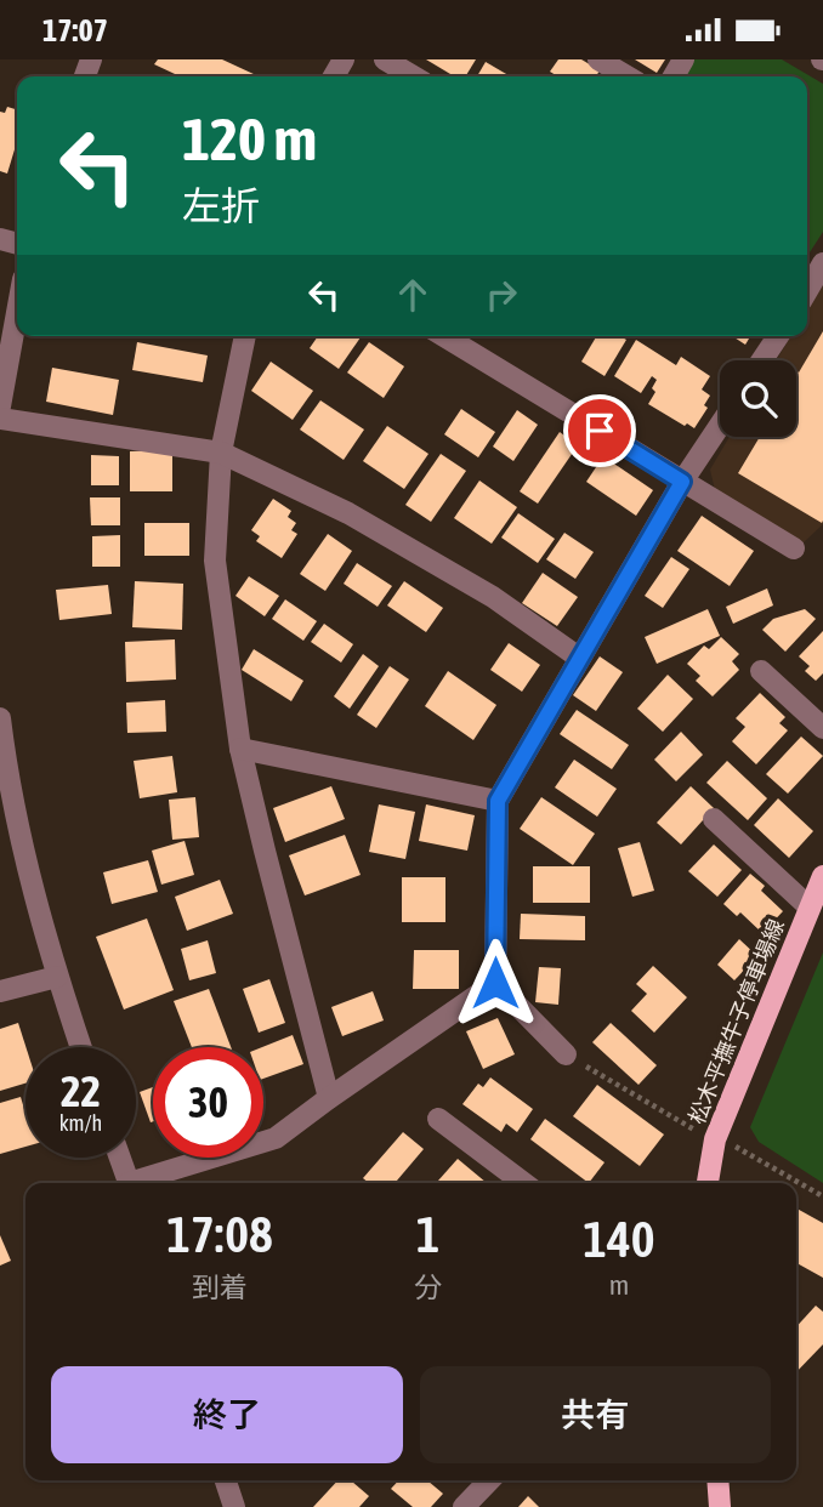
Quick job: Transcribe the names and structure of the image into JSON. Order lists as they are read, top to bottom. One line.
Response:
{"streets":{"main road":["松木平撫牛子停車場線"]},"page":{"status":"17:07","turn":["120 m","左折"],"speed":"22 km/h","limit":"30","eta":["17:08","到着","1","分","140","m"],"buttons":["終了","共有"]}}
